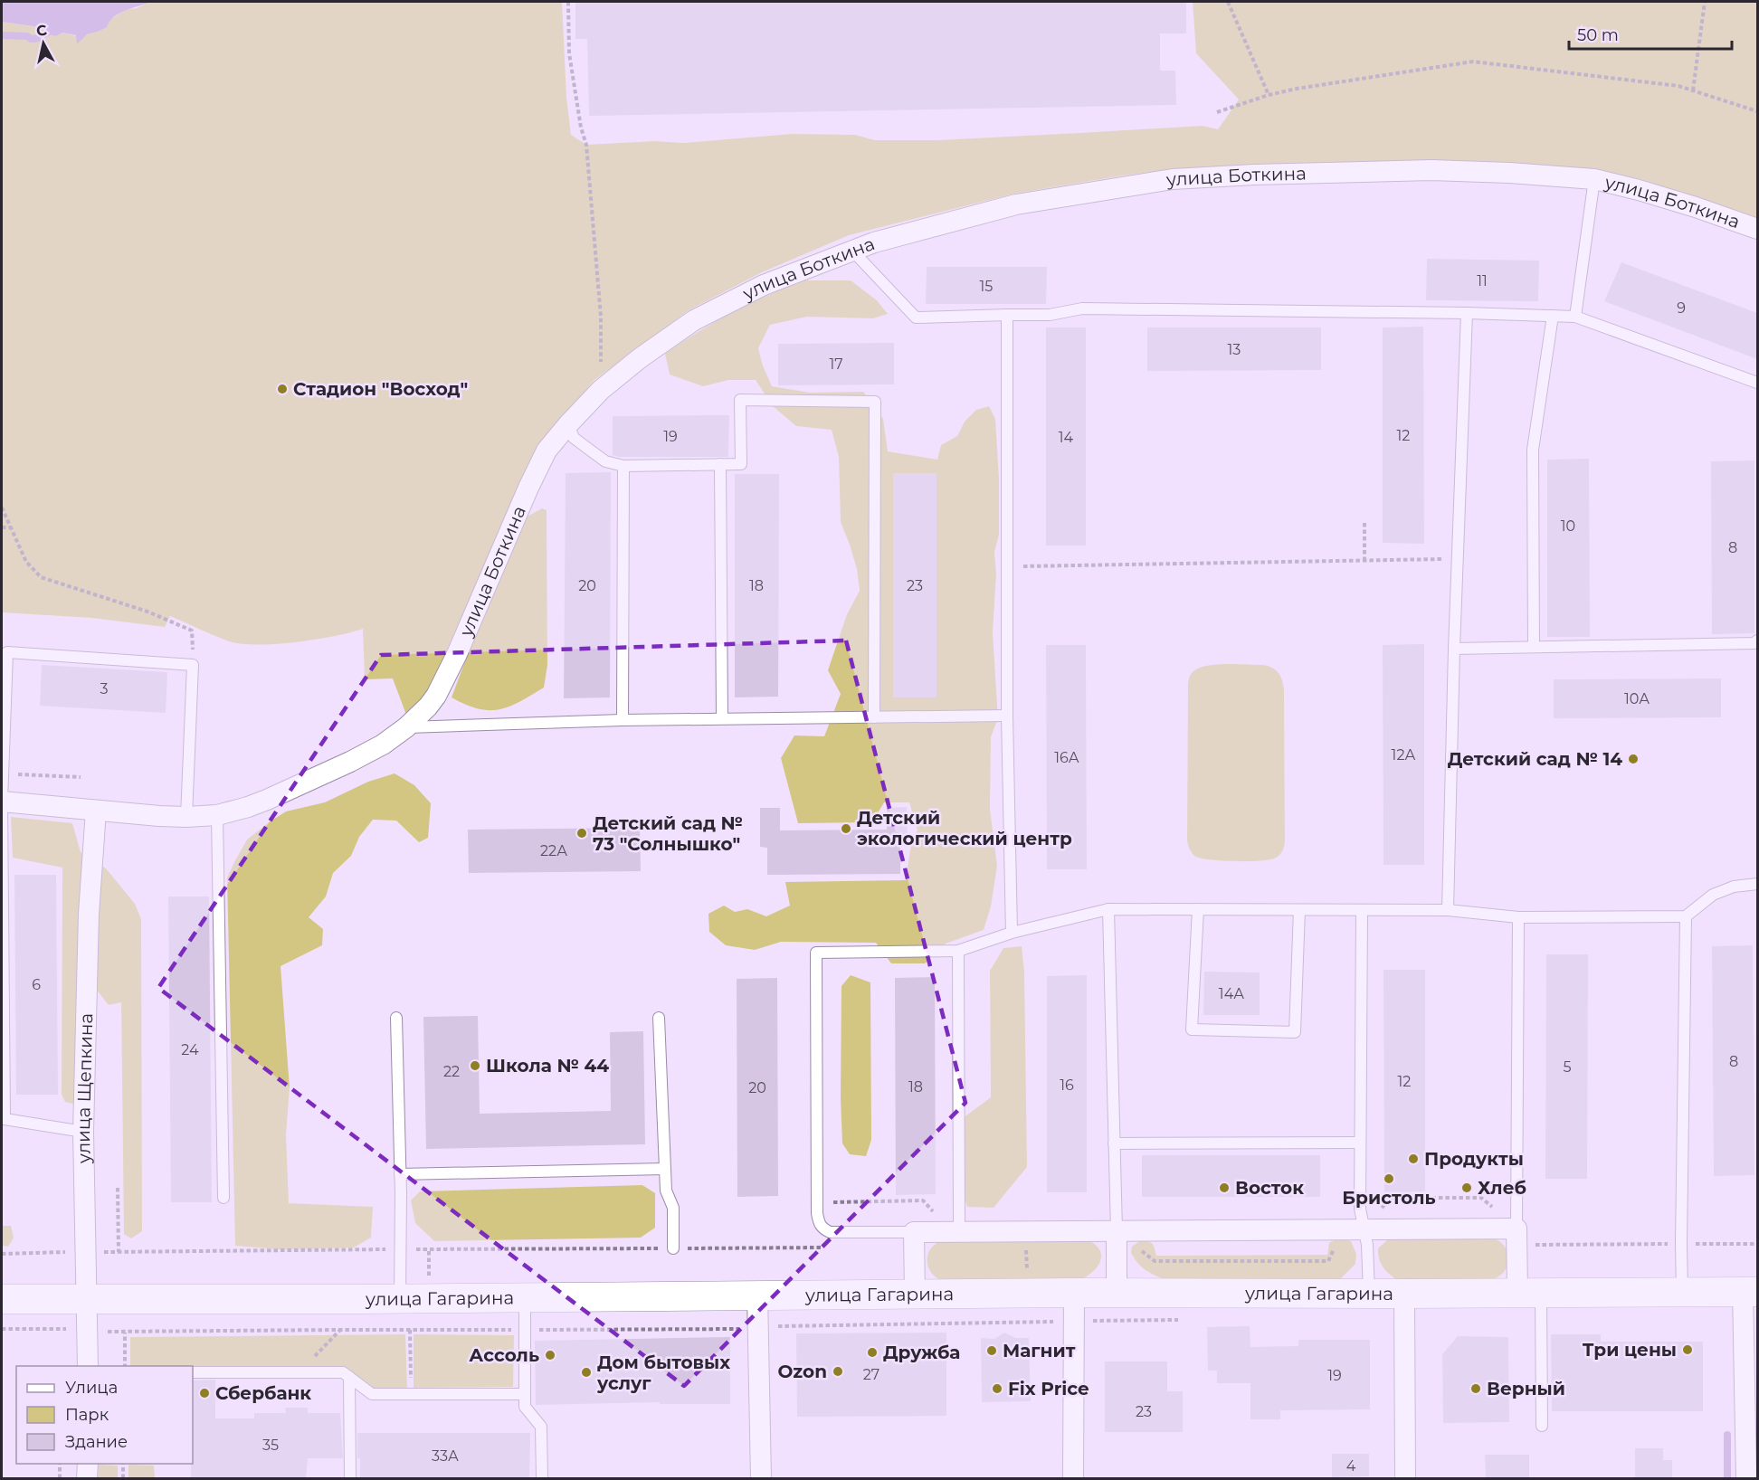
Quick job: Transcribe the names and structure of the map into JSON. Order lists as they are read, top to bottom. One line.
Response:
{"streets":{"main road":["улица Гагарина"],"street":["улица Боткина","улица Щепкина"]},"crossings":[["улица Боткина","улица Щепкина"],["улица Щепкина","улица Гагарина"]],"places":["Стадион \"Восход\"","Детский сад № 14","Детский экологический центр","Детский сад № 73 \"Солнышко\"","Школа № 44","Продукты","Бристоль","Восток","Хлеб","Три цены","Магнит","Дружба","Ассоль","Ozon","Дом бытовых услуг","Fix Price","Верный","Сбербанк"],"house_numbers":["11","15","9","13","17","12","19","14","10","8","20","18","23","3","10А","12А","16А","22А","6","14А","24","8","5","22","12","16","18","20","27","19","23","35","33А","4"],"legend":["Улица","Парк","Здание"],"scale_bar":"50 m","north":"top"}
